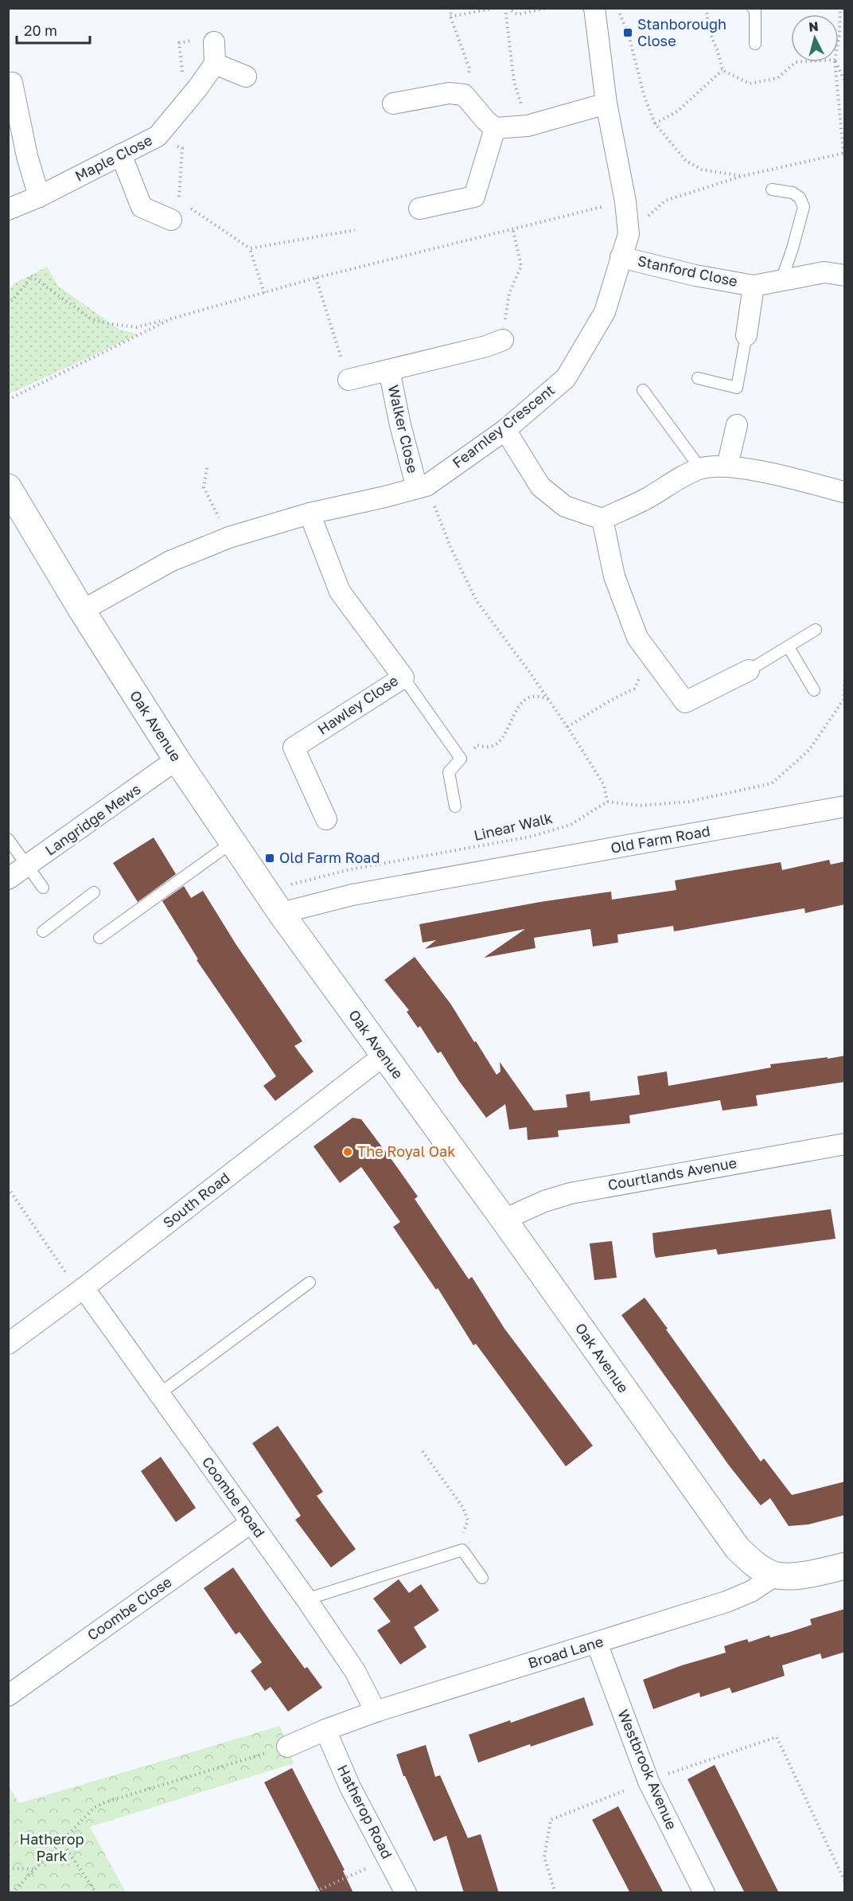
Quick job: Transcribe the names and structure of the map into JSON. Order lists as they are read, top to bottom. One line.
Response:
{"streets":{"street":["Maple Close","Stanford Close","Fearnley Crescent","Walker Close","Hawley Close","Oak Avenue","Langridge Mews","Old Farm Road","Courtlands Avenue","South Road","Coombe Road","Coombe Close","Broad Lane","Westbrook Avenue","Hatherop Road"],"path":["Linear Walk"]},"crossings":[["Stanford Close","Fearnley Crescent"],["Fearnley Crescent","Walker Close"],["Fearnley Crescent","Hawley Close"],["Fearnley Crescent","Oak Avenue"],["Oak Avenue","Langridge Mews"],["Oak Avenue","Linear Walk"],["Oak Avenue","Old Farm Road"],["Oak Avenue","Courtlands Avenue"],["Oak Avenue","South Road"],["Oak Avenue","Broad Lane"],["South Road","Coombe Road"],["Coombe Road","Coombe Close"],["Coombe Road","Broad Lane"],["Broad Lane","Westbrook Avenue"],["Broad Lane","Hatherop Road"]],"parks":["Hatherop Park"],"places":{"transit":["Stanborough Close","Old Farm Road"],"other":["The Royal Oak"]},"scale_bar":"20 m","north":"top"}
